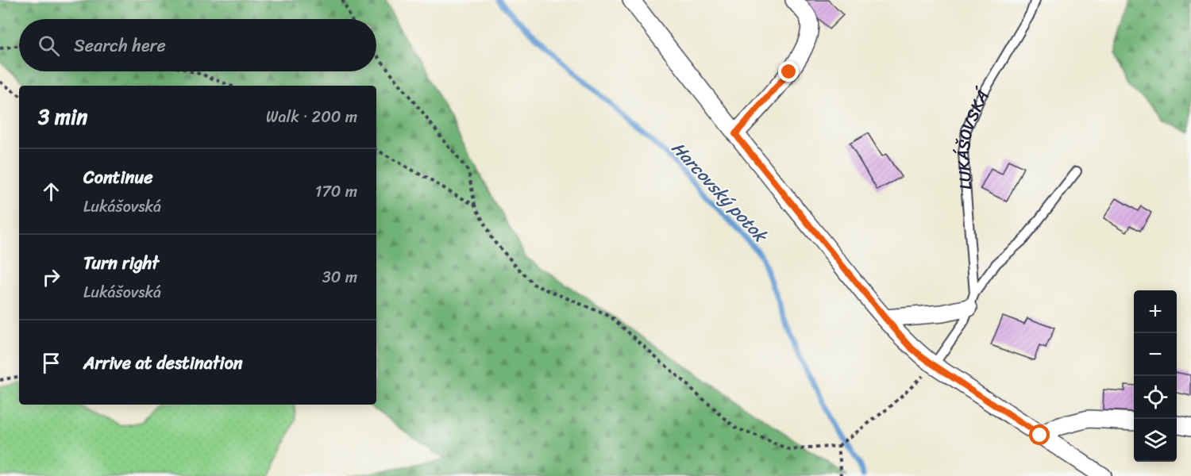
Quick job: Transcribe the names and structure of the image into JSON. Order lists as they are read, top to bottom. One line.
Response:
{"streets":{"lane":["LUKÁŠOVSKÁ"]},"water":["Harcovský potok"],"page":{"search":"Search here","heading":["3 min","Walk · 200 m"],"list":[["Continue","Lukášovská","170 m"],["Turn right","Lukášovská","30 m"],"Arrive at destination"],"map_buttons":["+","−"]}}
